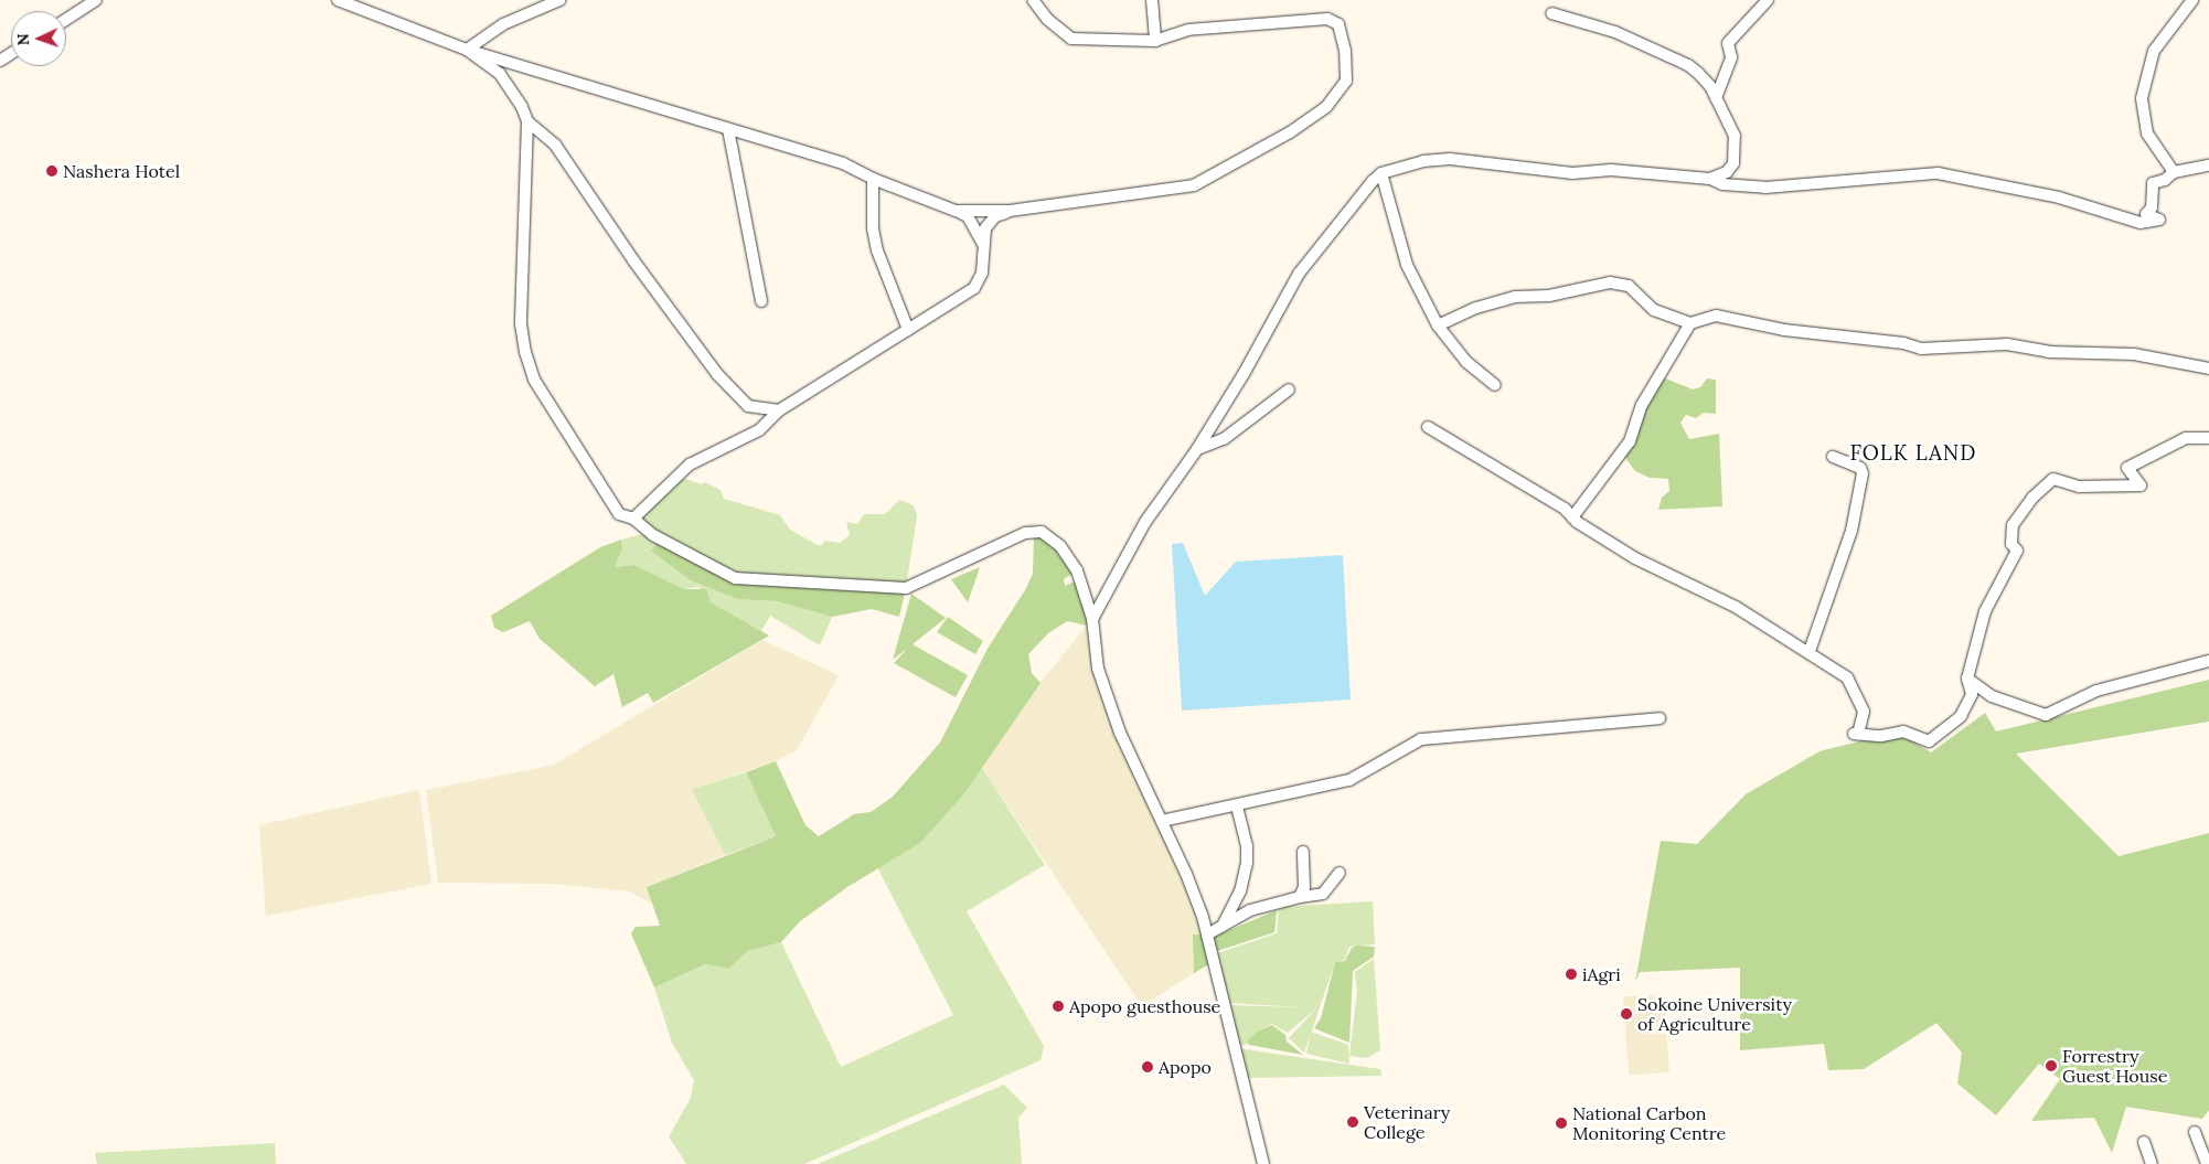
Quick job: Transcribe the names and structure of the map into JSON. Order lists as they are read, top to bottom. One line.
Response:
{"districts":["FOLK LAND"],"places":["Nashera Hotel","iAgri","Apopo guesthouse","Sokoine University of Agriculture","Forrestry Guest House","Apopo","Veterinary College","National Carbon Monitoring Centre"],"north":"left"}
